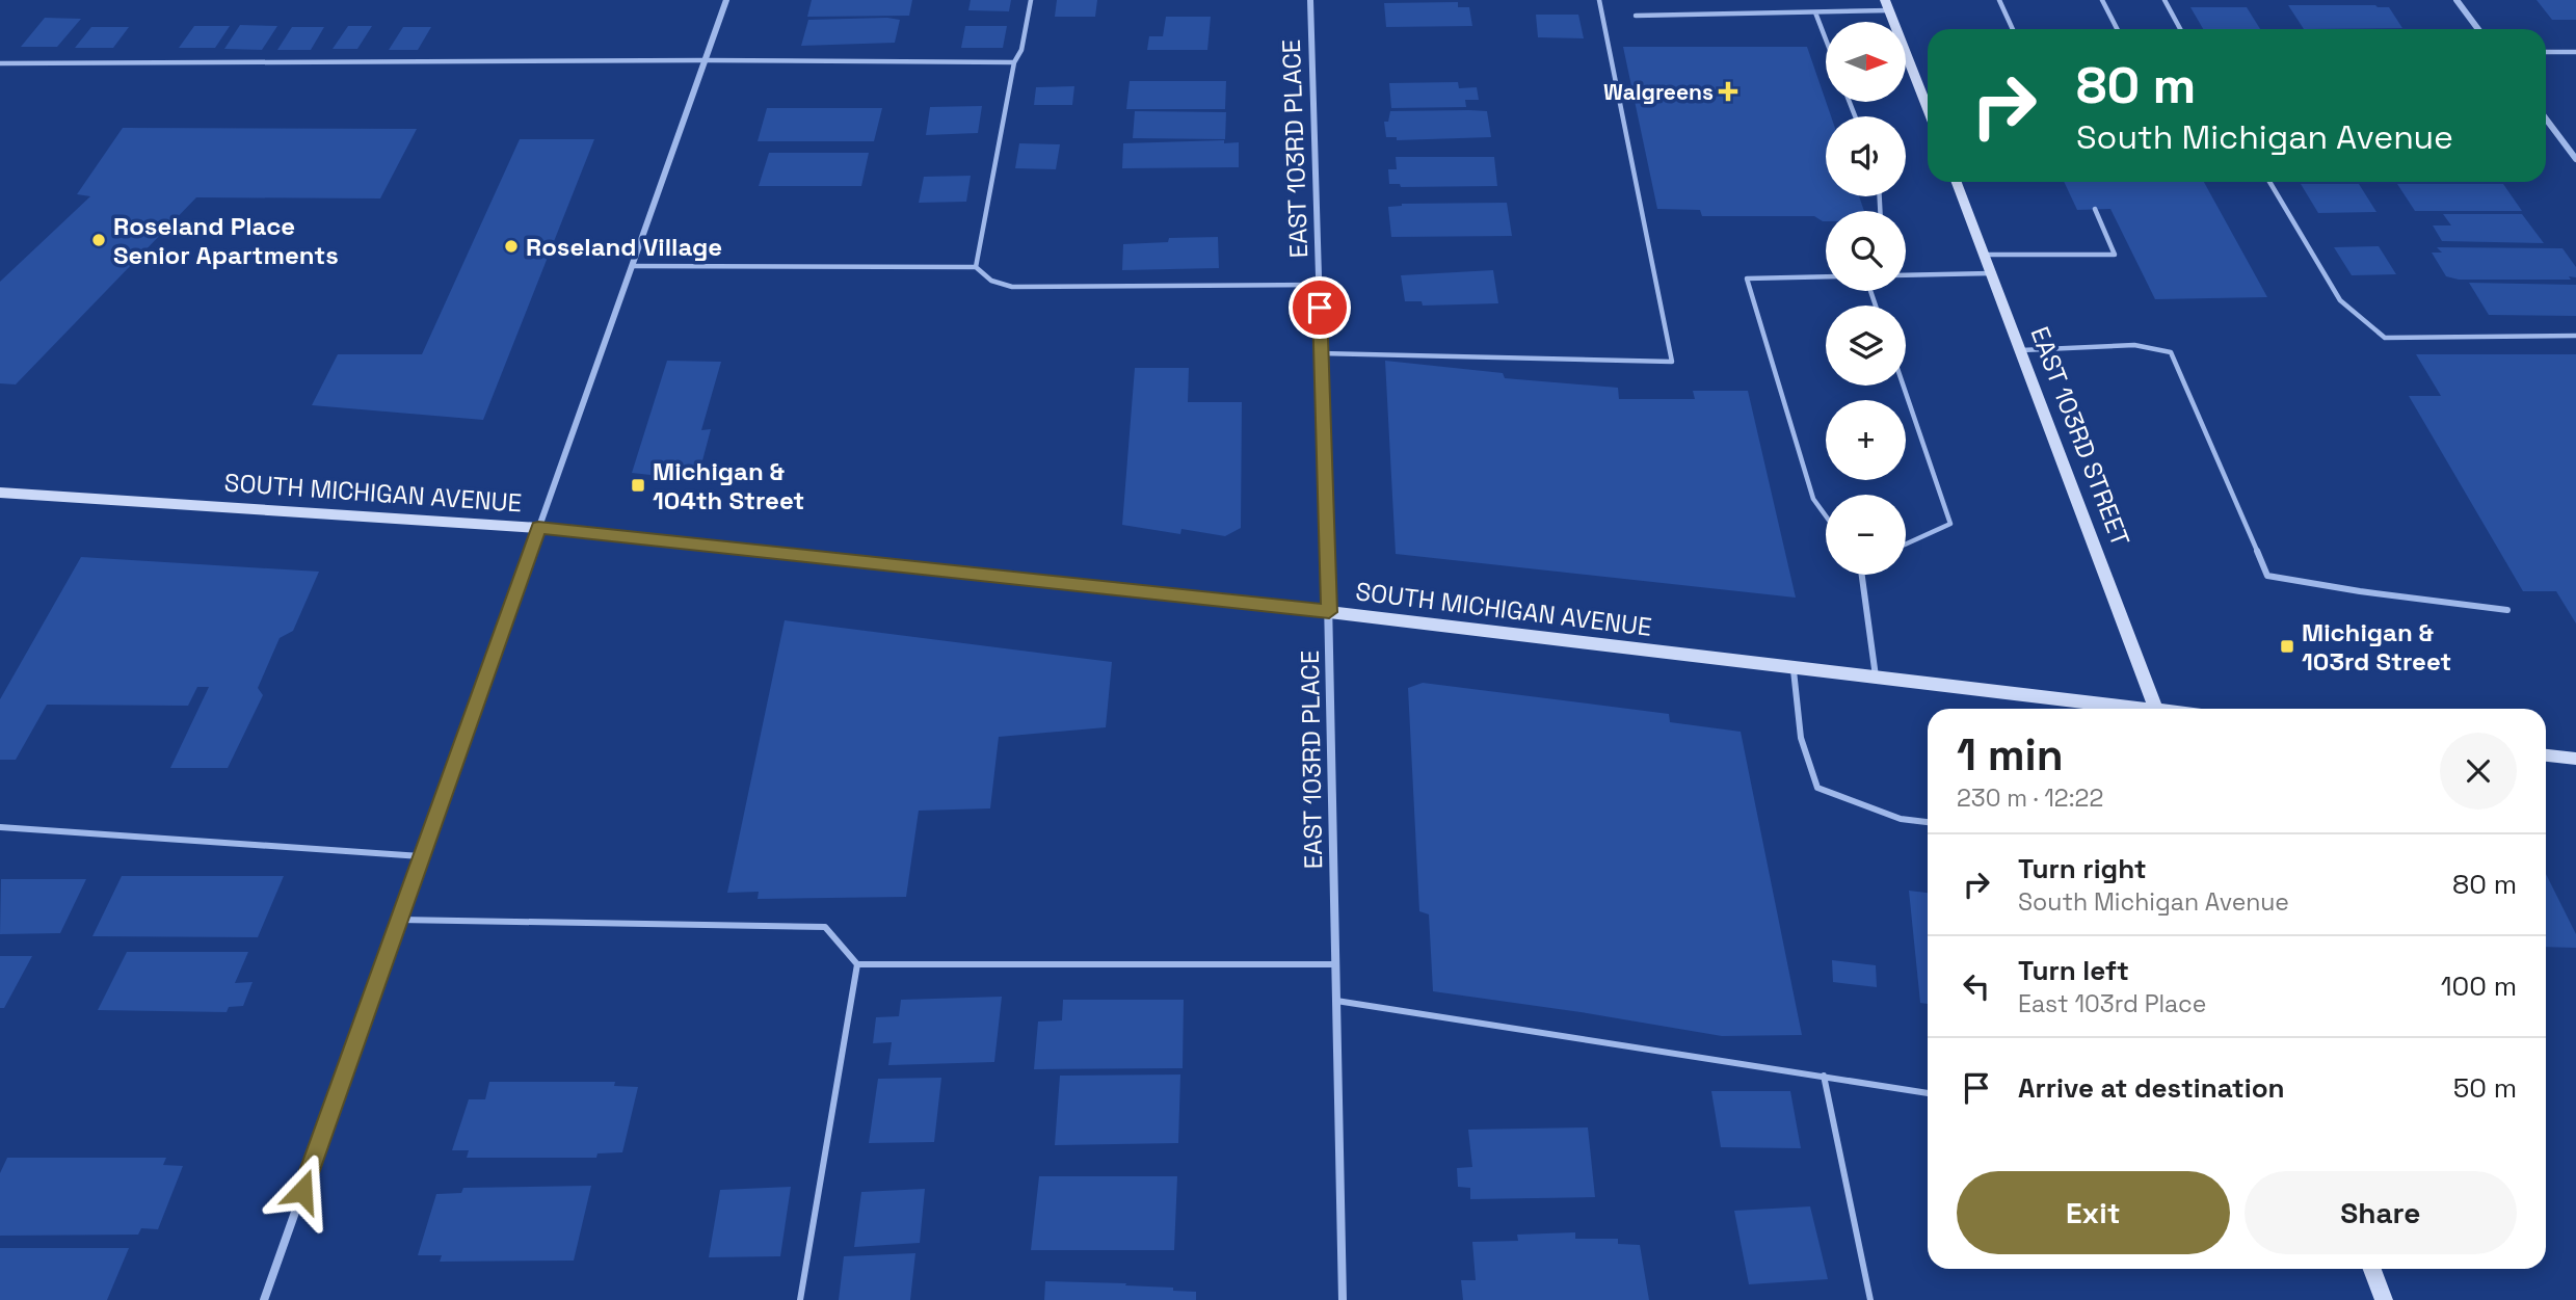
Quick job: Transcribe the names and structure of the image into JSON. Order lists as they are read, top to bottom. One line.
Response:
{"streets":{"main road":["EAST 103RD STREET","SOUTH MICHIGAN AVENUE"],"street":["EAST 103RD PLACE"]},"crossings":[["EAST 103RD PLACE","SOUTH MICHIGAN AVENUE"]],"places":{"health":["Walgreens"],"other":["Roseland Place Senior Apartments","Roseland Village"],"transit":["Michigan & 104th Street","Michigan & 103rd Street"]},"north":"right","page":{"map_buttons":["+","−"],"turn":["80 m","South Michigan Avenue"],"heading":["1 min","230 m · 12:22"],"list":[{"name":"Turn right","note":"South Michigan Avenue","value":"80 m"},{"name":"Turn left","note":"East 103rd Place","value":"100 m"},{"name":"Arrive at destination","value":"50 m"}],"buttons":["Exit","Share"]}}
